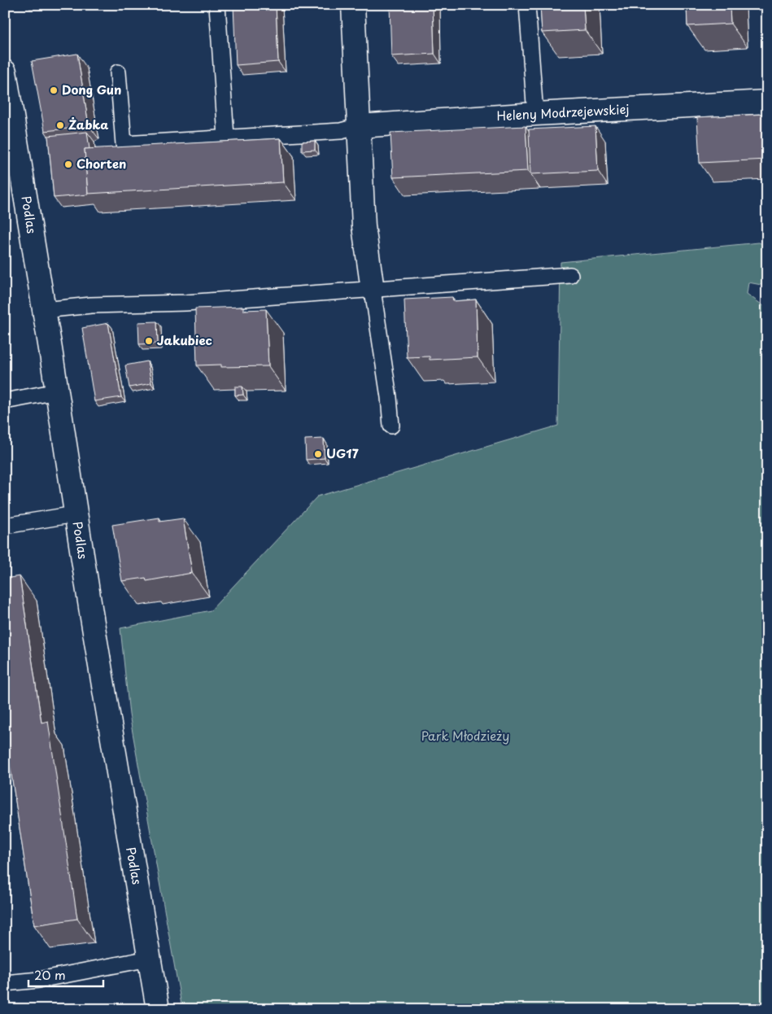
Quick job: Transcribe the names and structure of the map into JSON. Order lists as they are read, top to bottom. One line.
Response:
{"streets":{"street":["Heleny Modrzejewskiej","Podlas"]},"parks":["Park Młodzieży"],"places":["Dong Gun","Żabka","Chorten","Jakubiec","UG17"],"scale_bar":"20 m"}
